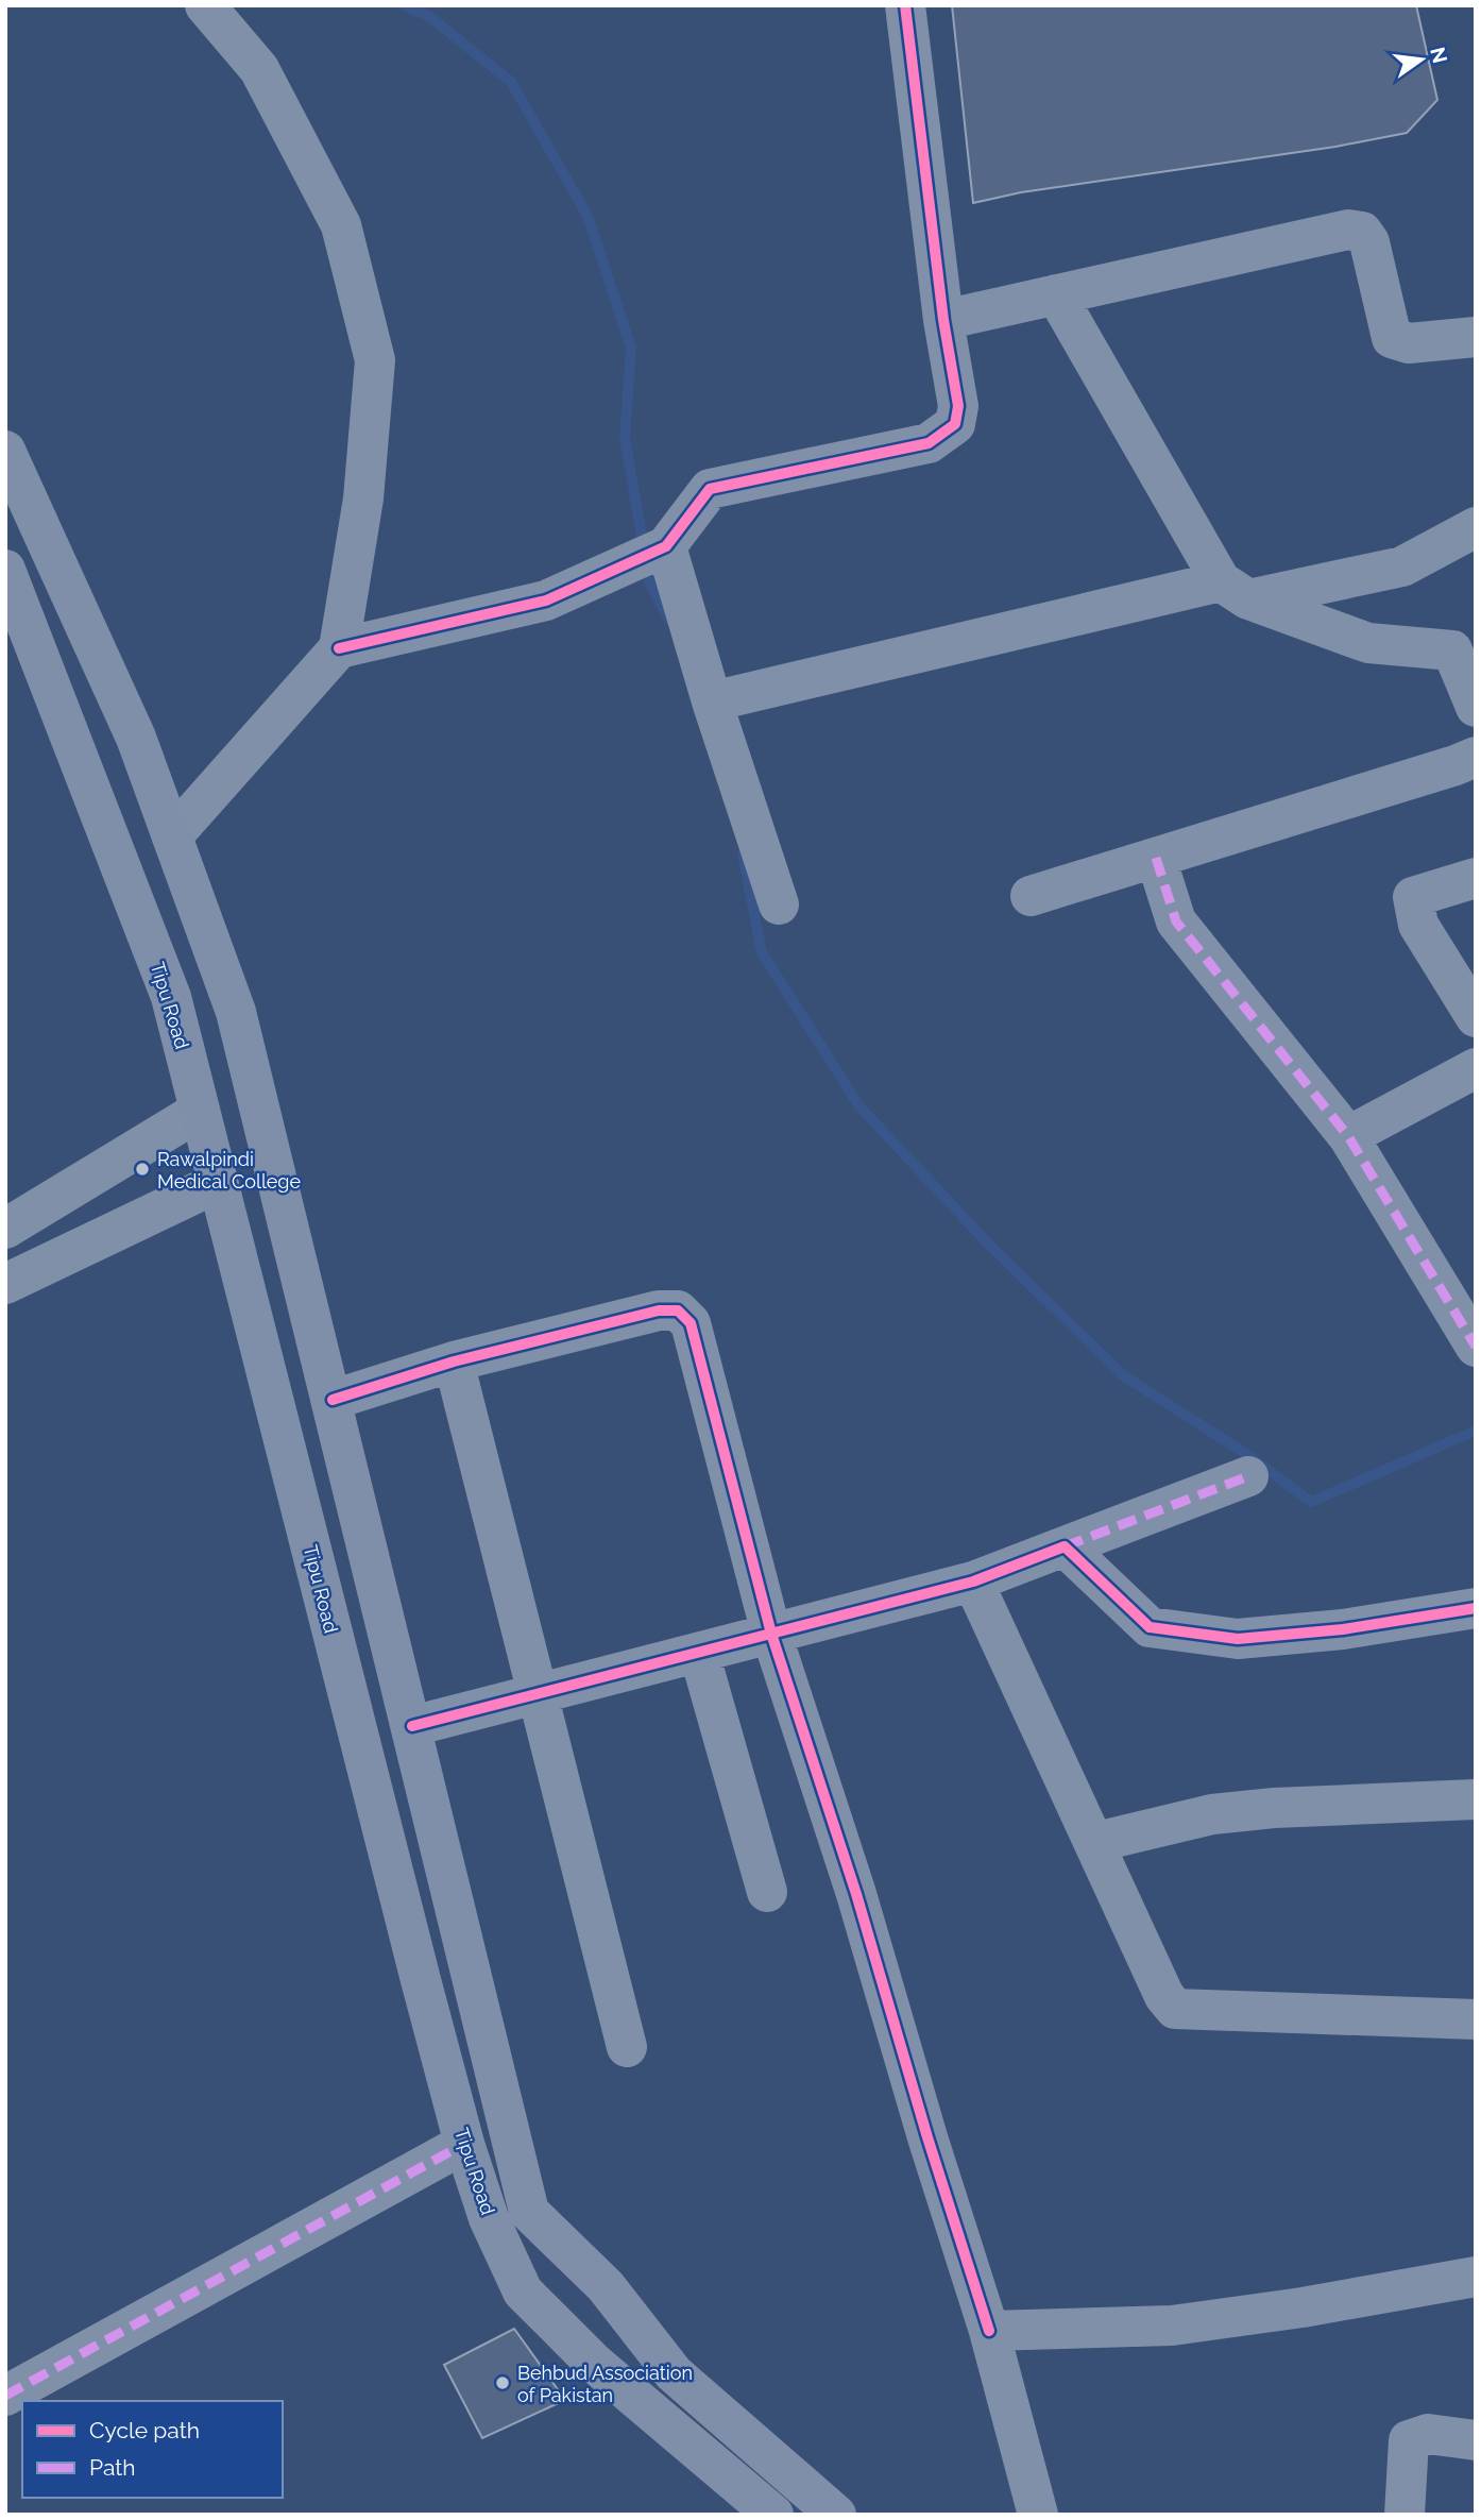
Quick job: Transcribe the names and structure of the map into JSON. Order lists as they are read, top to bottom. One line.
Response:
{"streets":{"main road":["Tipu Road"]},"places":["Rawalpindi Medical College","Behbud Association of Pakistan"],"legend":["Cycle path","Path"],"north":"right"}
